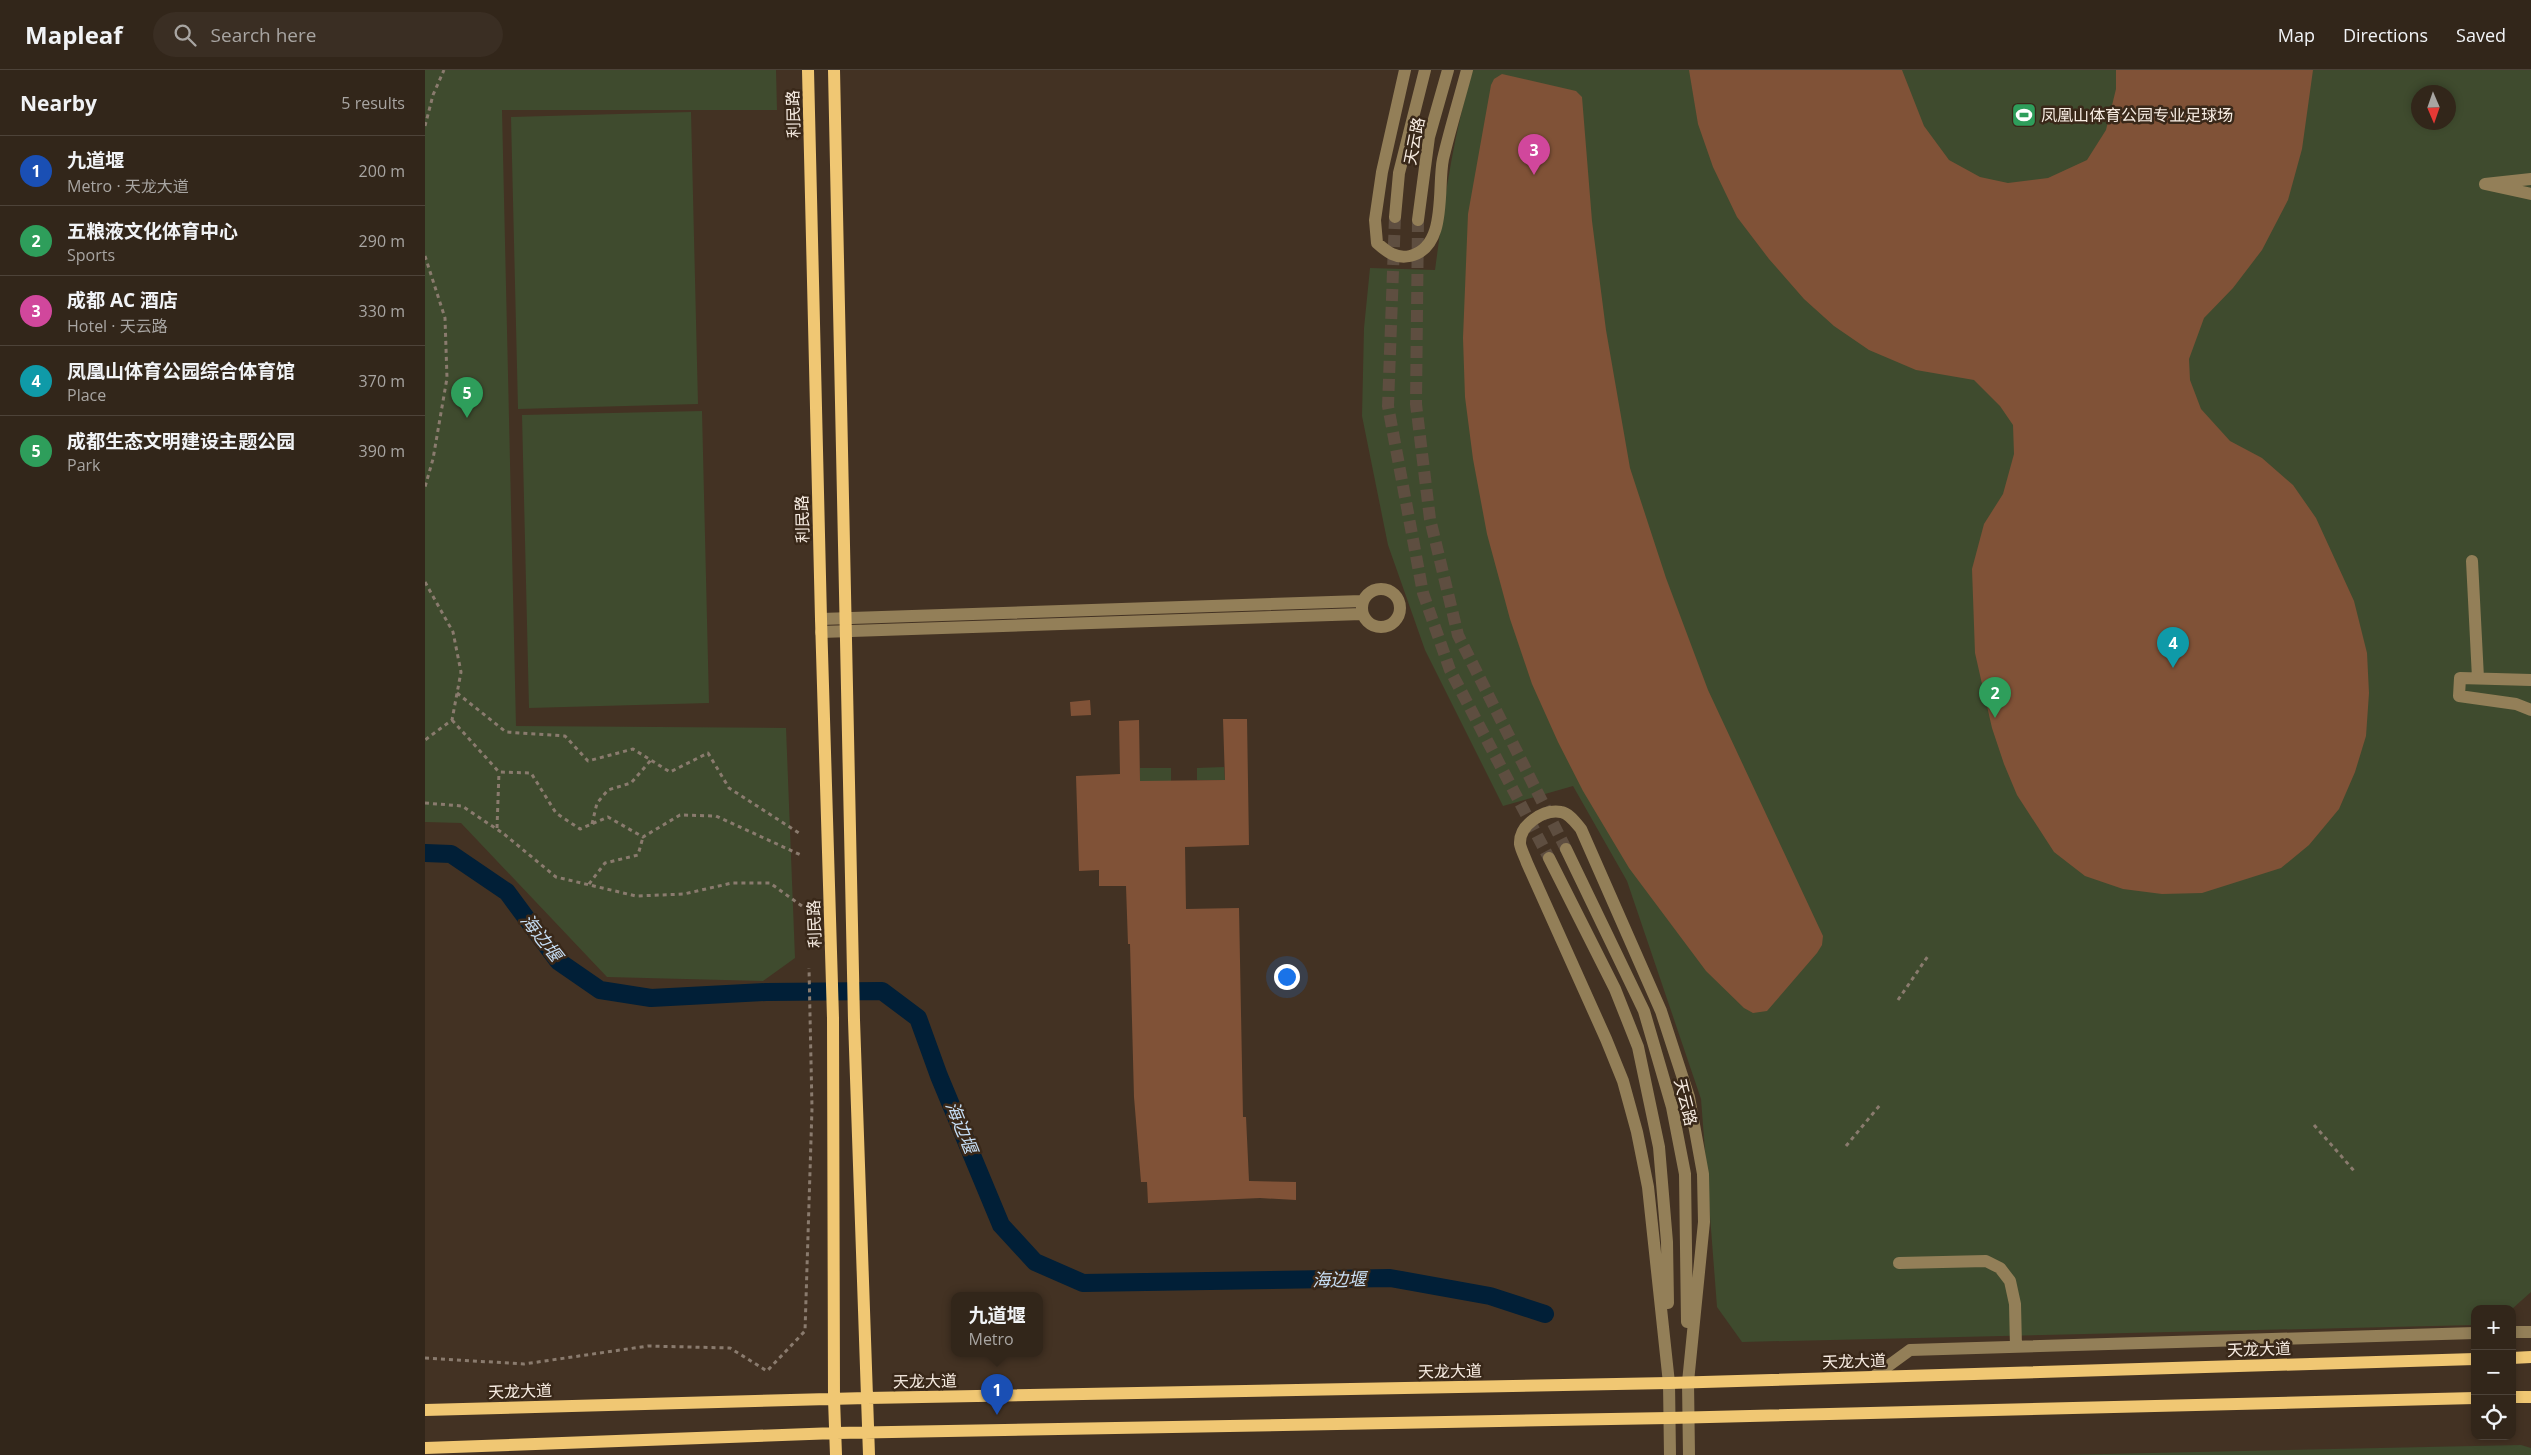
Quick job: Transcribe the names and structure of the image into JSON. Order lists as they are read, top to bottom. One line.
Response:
{"streets":{"main road":["利民路","天龙大道"],"street":["天云路"]},"crossings":[["利民路","天龙大道"],["天云路","天龙大道"]],"water":["海边堰"],"places":{"sports":["凤凰山体育公园专业足球场"]},"north":"bottom","page":{"header":"Mapleaf","search":"Search here","nav":["Map","Directions","Saved"],"heading":["Nearby","5 results"],"pins":["3","5","4","2","1"],"list":[{"mark":"1","name":"九道堰","note":"Metro · 天龙大道","value":"200 m"},{"mark":"2","name":"五粮液文化体育中心","note":"Sports","value":"290 m"},{"mark":"3","name":"成都 AC 酒店","note":"Hotel · 天云路","value":"330 m"},{"mark":"4","name":"凤凰山体育公园综合体育馆","note":"Place","value":"370 m"},{"mark":"5","name":"成都生态文明建设主题公园","note":"Park","value":"390 m"}],"popup":["九道堰","Metro"],"map_buttons":["+","−"]}}
